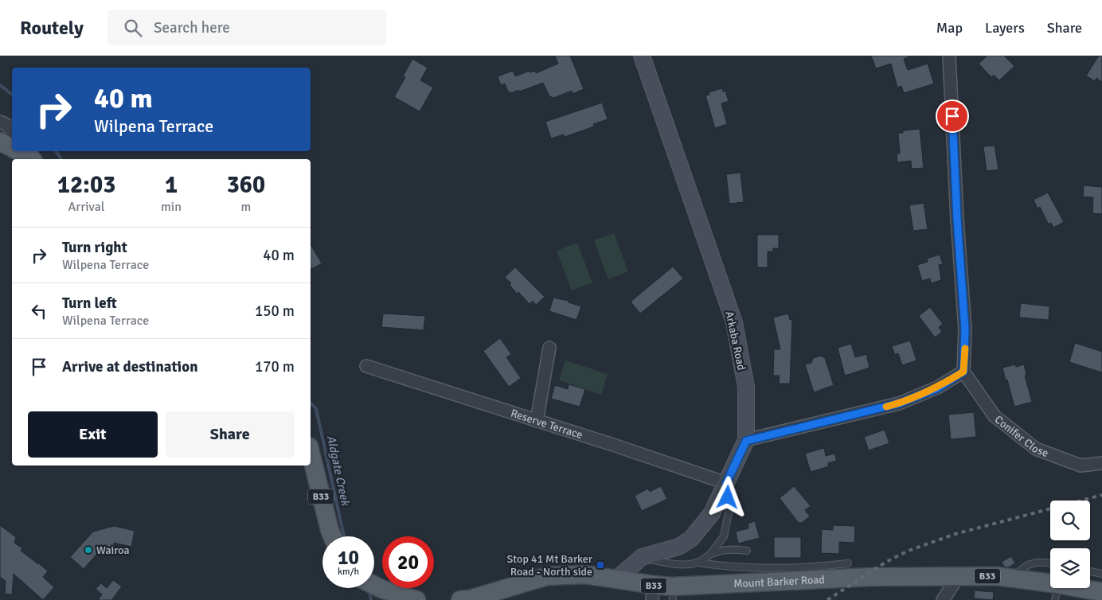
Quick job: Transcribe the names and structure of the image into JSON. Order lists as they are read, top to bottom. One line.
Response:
{"streets":{"main road":["B33","Mount Barker Road"],"street":["Arkaba Road","Reserve Terrace","Conifer Close"]},"crossings":[["Arkaba Road","Reserve Terrace"],["Arkaba Road","Mount Barker Road"]],"water":["Aldgate Creek"],"places":{"other":["Wairoa"],"transit":["Stop 41 Mt Barker Road - North side"]},"page":{"header":"Routely","search":"Search here","nav":["Map","Layers","Share"],"turn":["40 m","Wilpena Terrace"],"eta":["12:03","Arrival","1","min","360","m"],"list":[{"name":"Turn right","note":"Wilpena Terrace","value":"40 m"},{"name":"Turn left","note":"Wilpena Terrace","value":"150 m"},{"name":"Arrive at destination","value":"170 m"}],"buttons":["Exit","Share"],"speed":"10 km/h","limit":"20"}}
